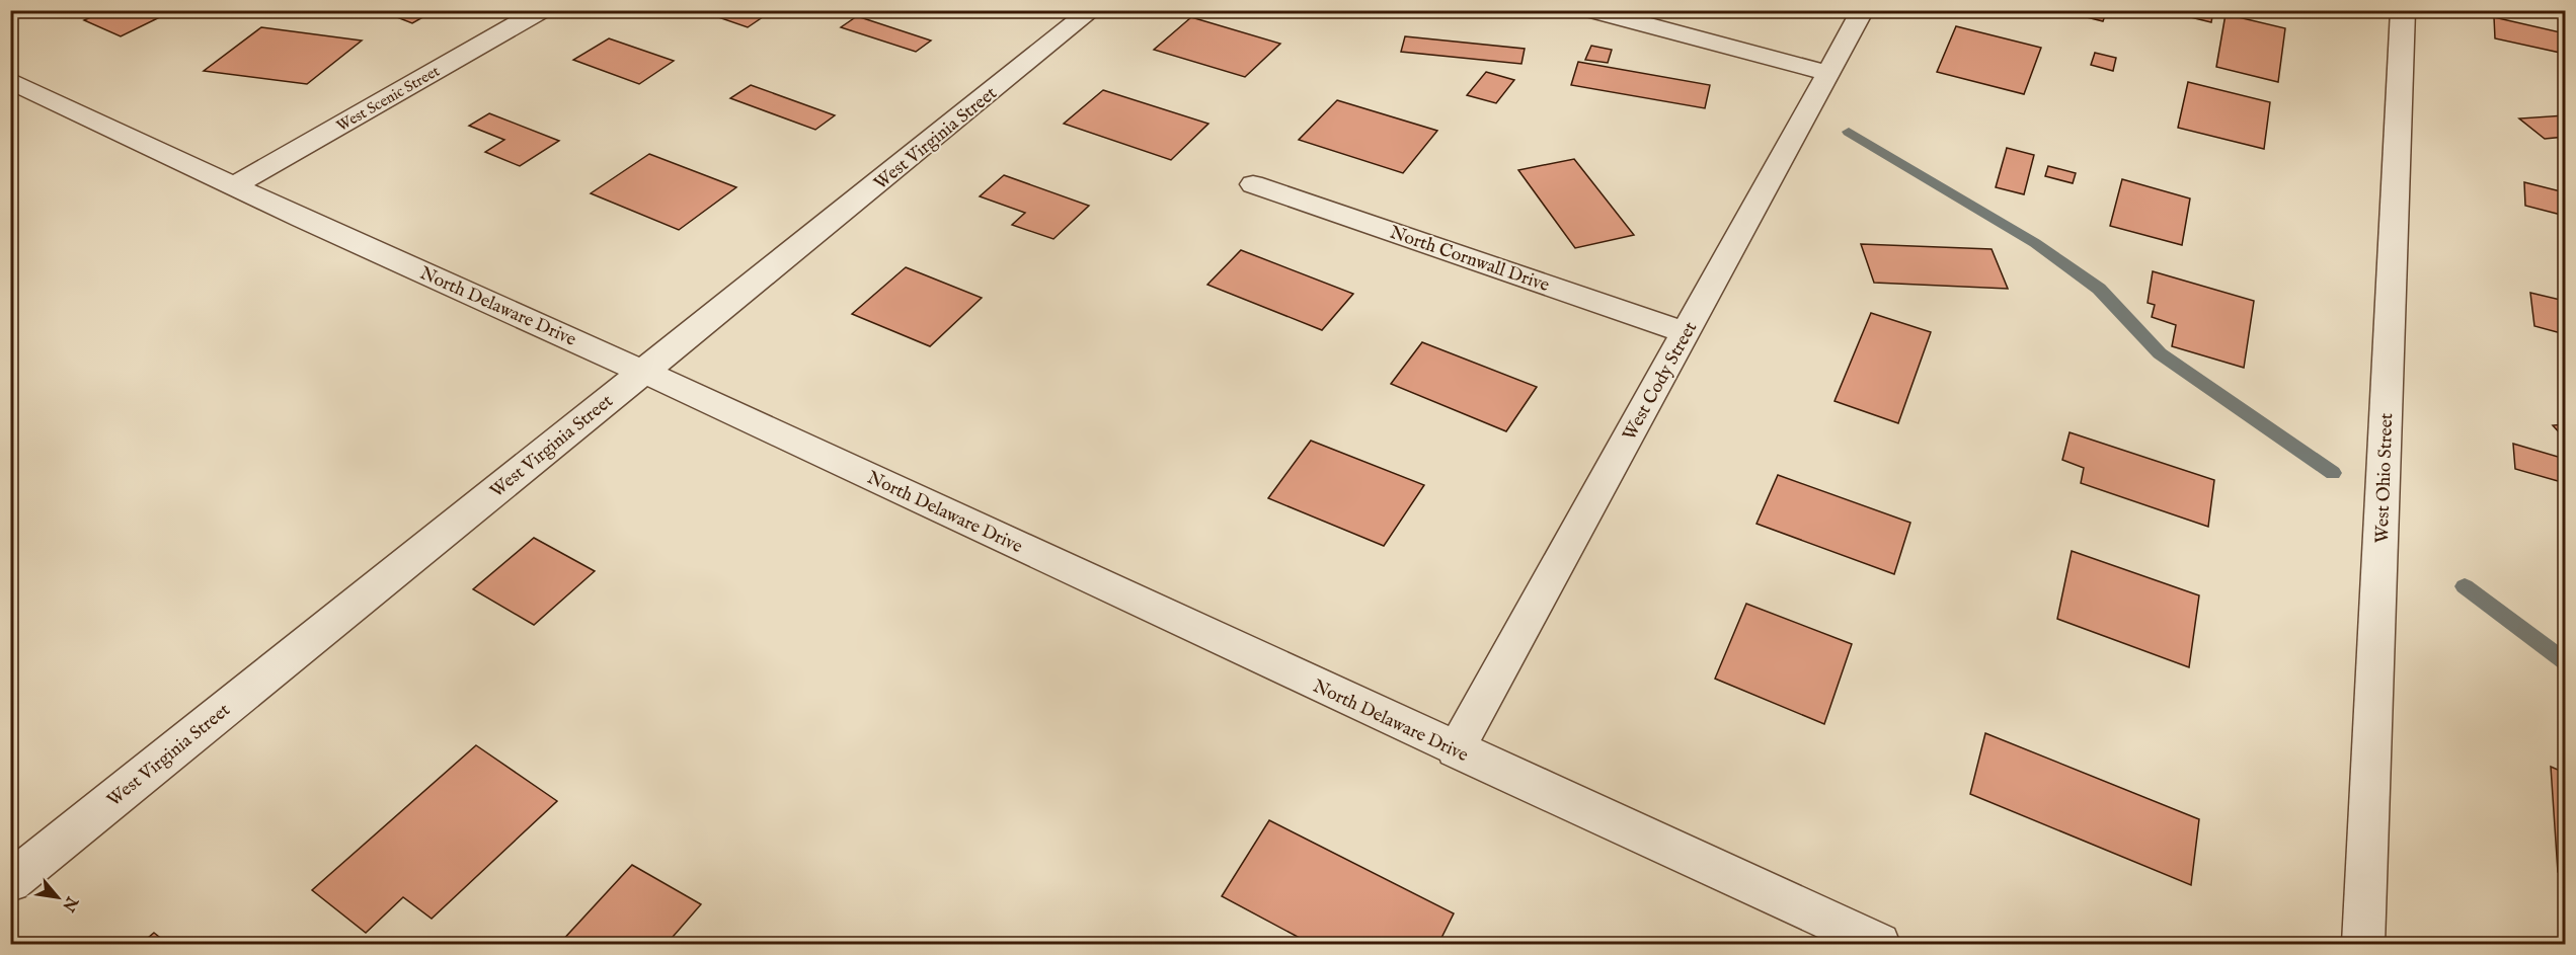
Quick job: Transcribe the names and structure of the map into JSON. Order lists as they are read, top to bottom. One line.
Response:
{"streets":{"street":["West Scenic Street","West Virginia Street","North Cornwall Drive","North Delaware Drive","West Cody Street","West Ohio Street"]},"crossings":[["West Scenic Street","North Delaware Drive"],["West Virginia Street","North Delaware Drive"],["North Cornwall Drive","West Cody Street"],["North Delaware Drive","West Cody Street"]],"north":"bottom right"}
